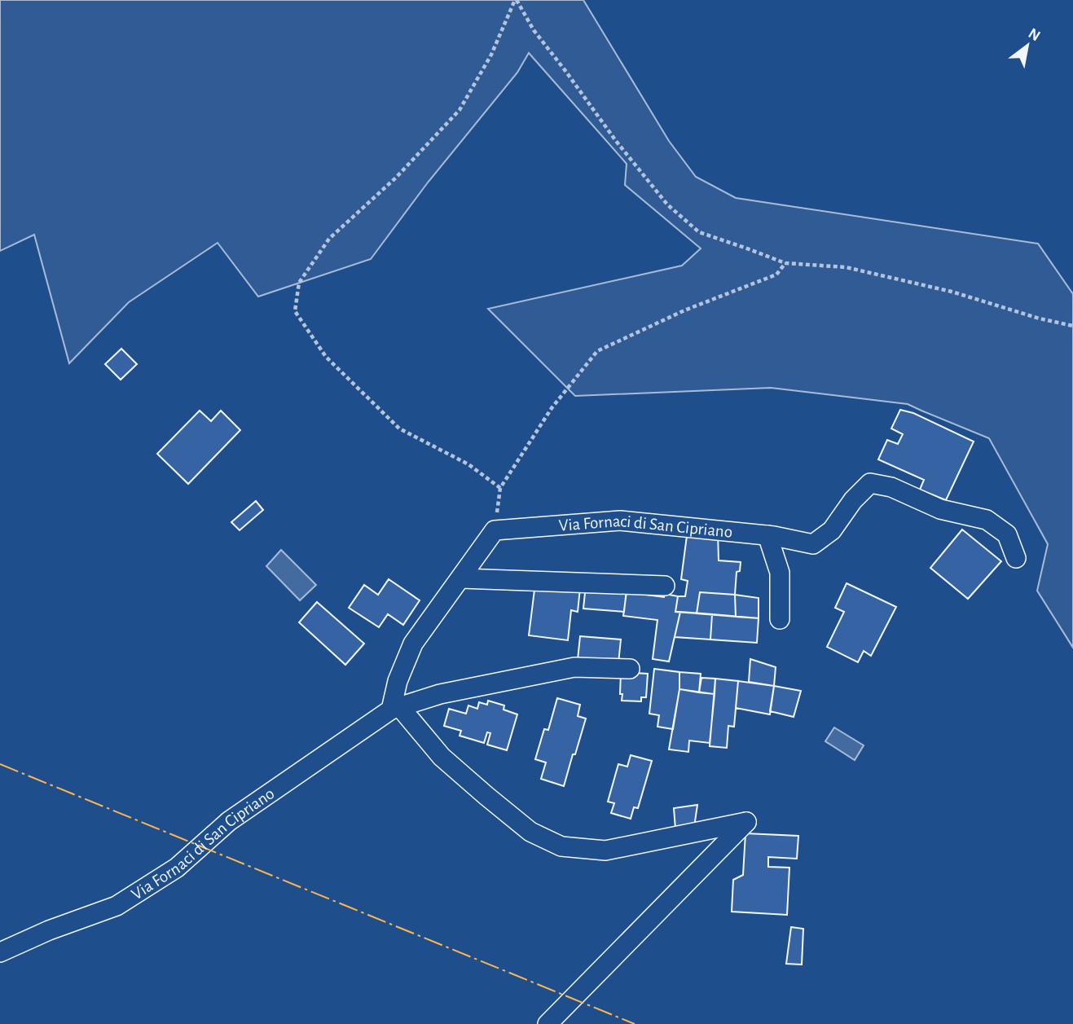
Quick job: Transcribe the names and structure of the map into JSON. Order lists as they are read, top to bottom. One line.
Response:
{"streets":{"street":["Via Fornaci di San Cipriano"]},"north":"top right"}
